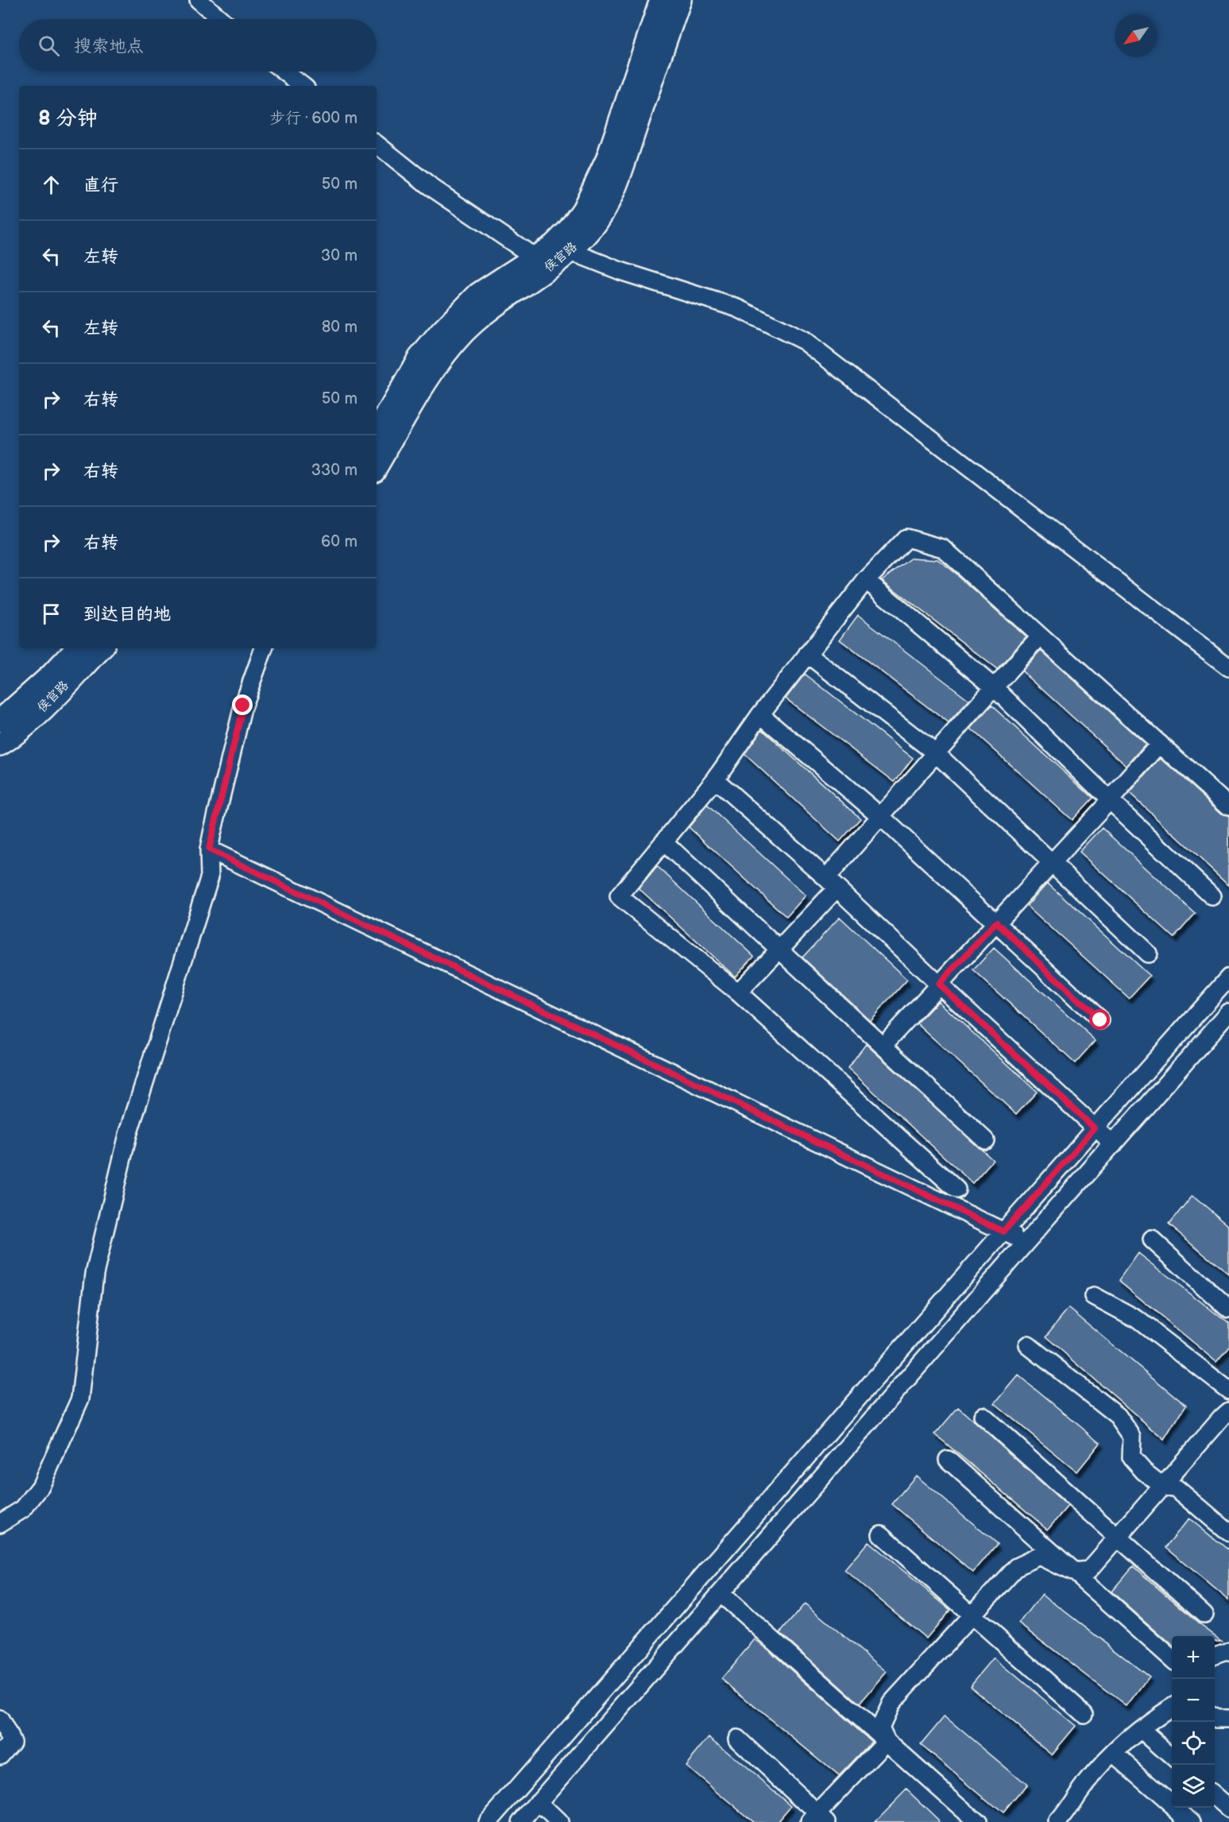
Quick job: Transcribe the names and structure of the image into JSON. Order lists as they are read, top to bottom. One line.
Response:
{"streets":{"main road":["侯官路"]},"north":"bottom left","page":{"search":"搜索地点","heading":["8 分钟","步行 · 600 m"],"list":[["直行","50 m"],["左转","30 m"],["左转","80 m"],["右转","50 m"],["右转","330 m"],["右转","60 m"],"到达目的地"],"map_buttons":["+","−"]}}
